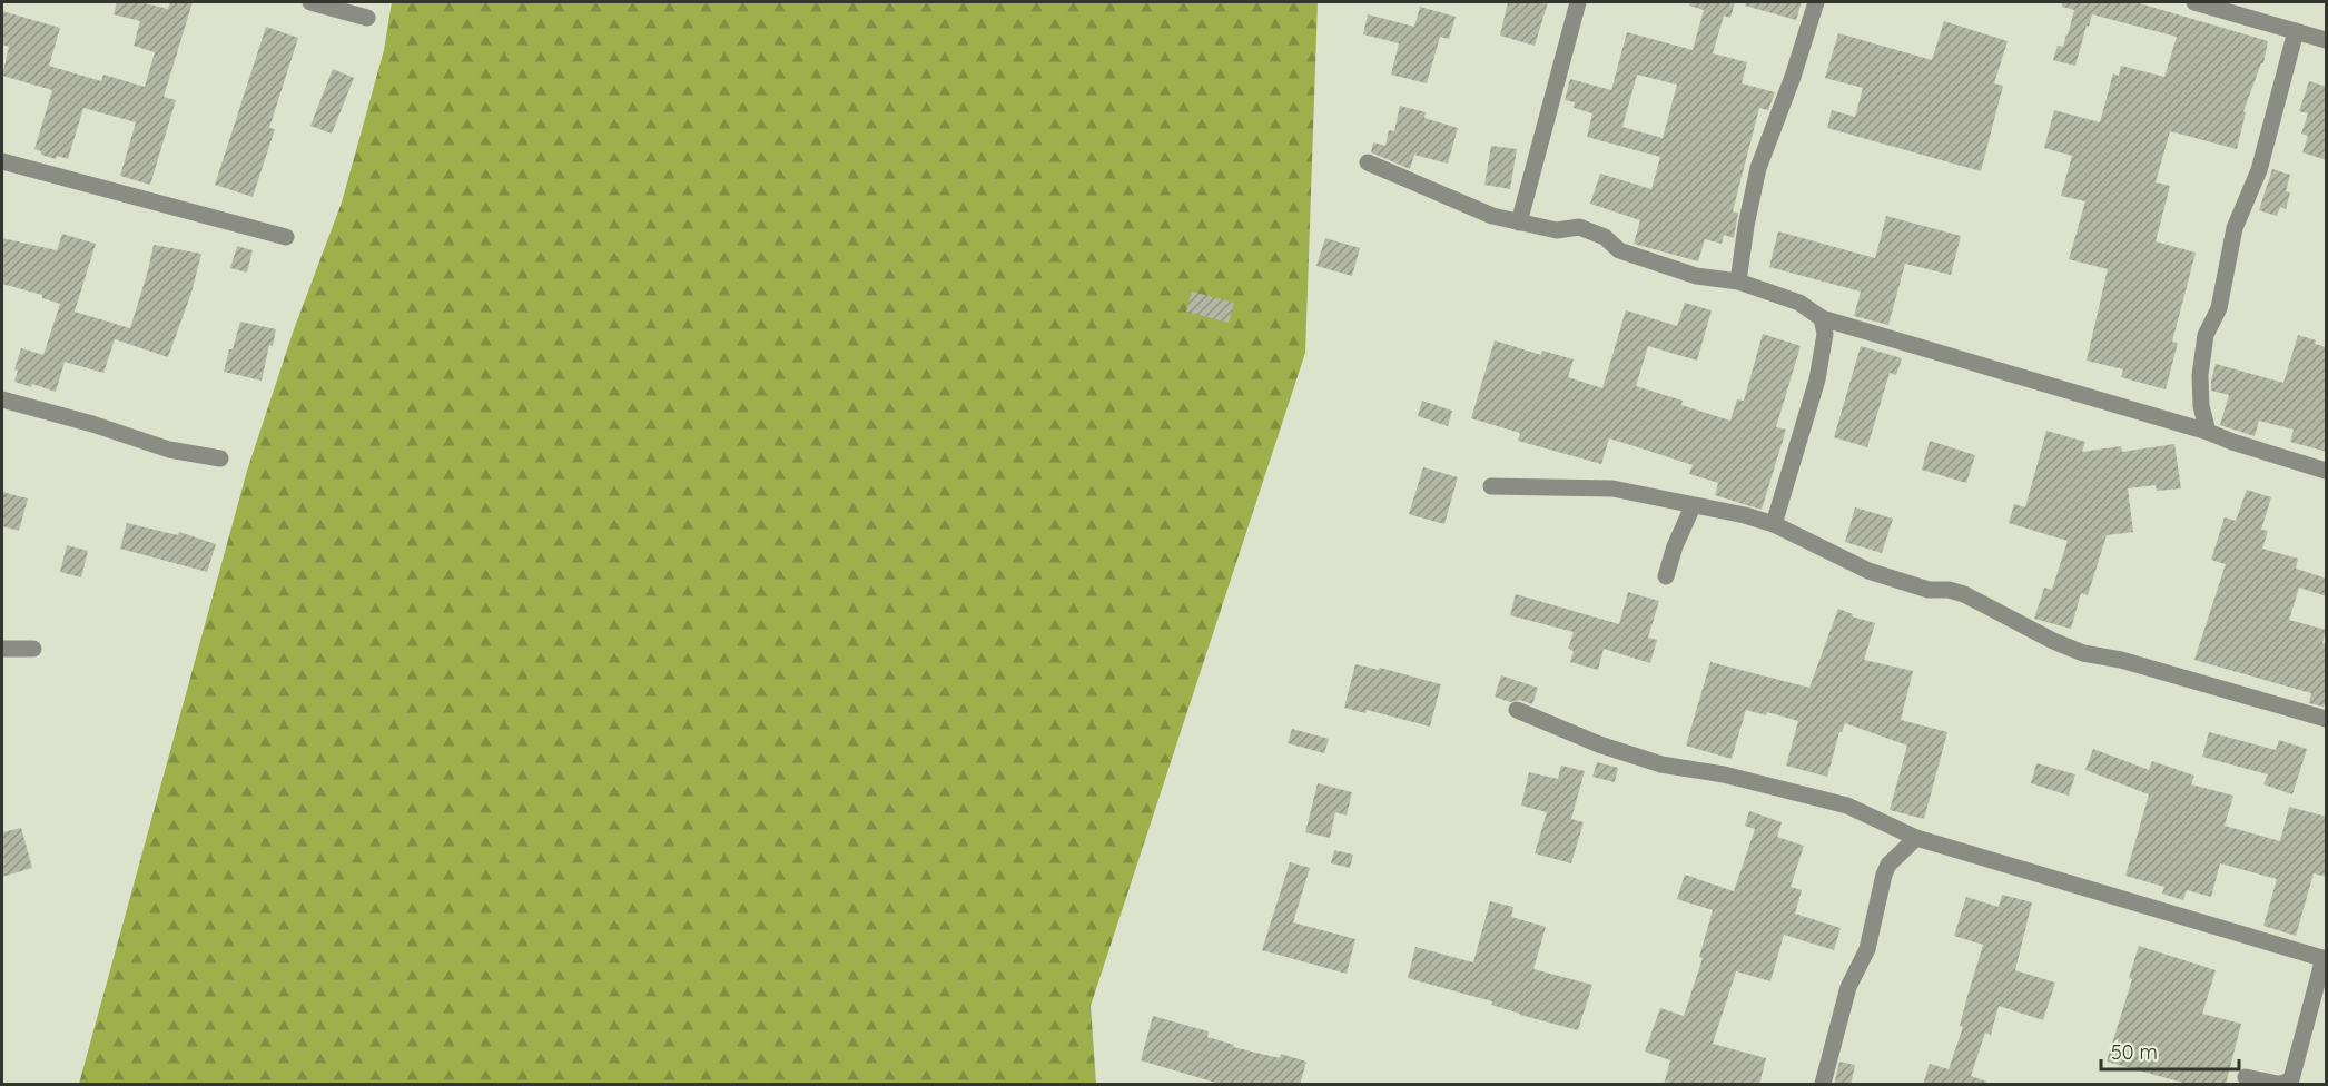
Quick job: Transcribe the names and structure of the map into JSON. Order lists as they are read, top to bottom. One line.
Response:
{"scale_bar":"50 m"}
